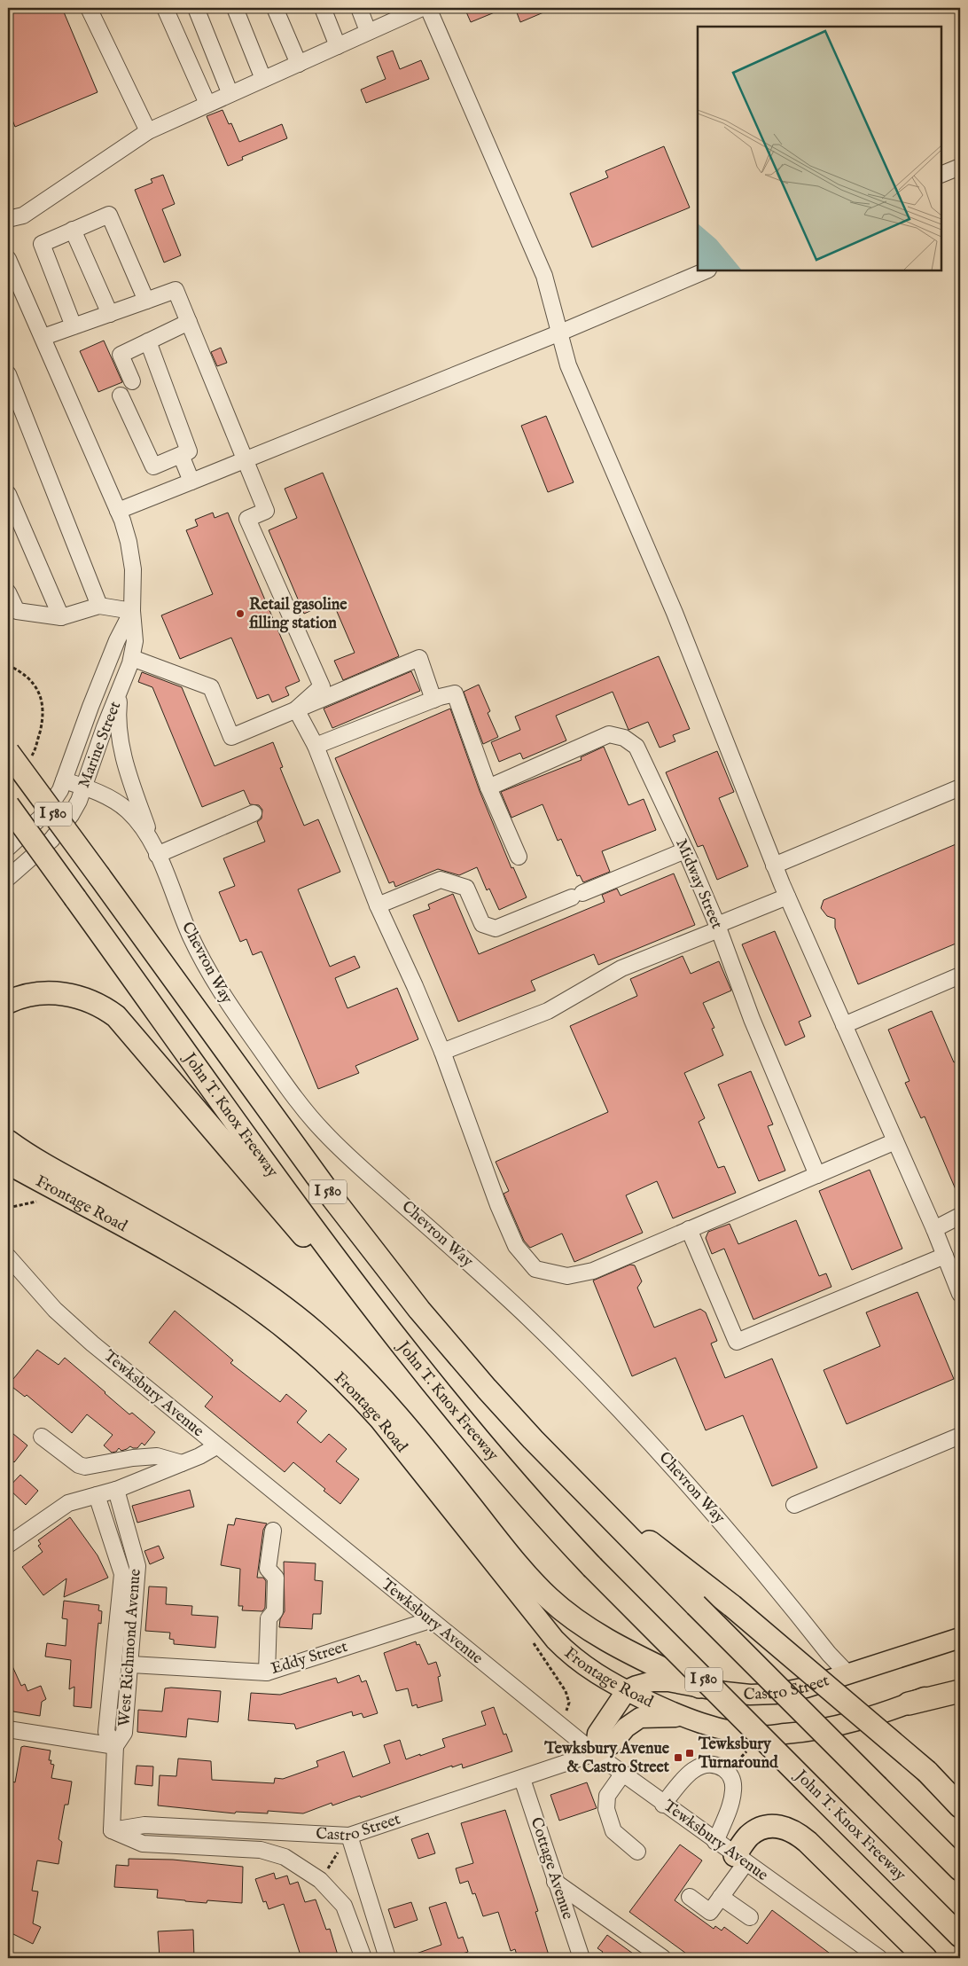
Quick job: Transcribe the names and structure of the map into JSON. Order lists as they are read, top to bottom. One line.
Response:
{"streets":{"highway":["I 580","John T. Knox Freeway"],"main road":["Frontage Road","Castro Street"],"street":["Marine Street","Midway Street","Chevron Way","Tewksbury Avenue","West Richmond Avenue","Eddy Street","Cottage Avenue"]},"crossings":[["Marine Street","Chevron Way"],["Chevron Way","Castro Street"],["Frontage Road","Castro Street"],["Tewksbury Avenue","Eddy Street"],["Tewksbury Avenue","Castro Street"],["West Richmond Avenue","Eddy Street"],["West Richmond Avenue","Castro Street"],["Castro Street","Cottage Avenue"]],"places":{"other":["Retail gasoline filling station"],"transit":["Tewksbury Turnaround","Tewksbury Avenue & Castro Street"]}}
